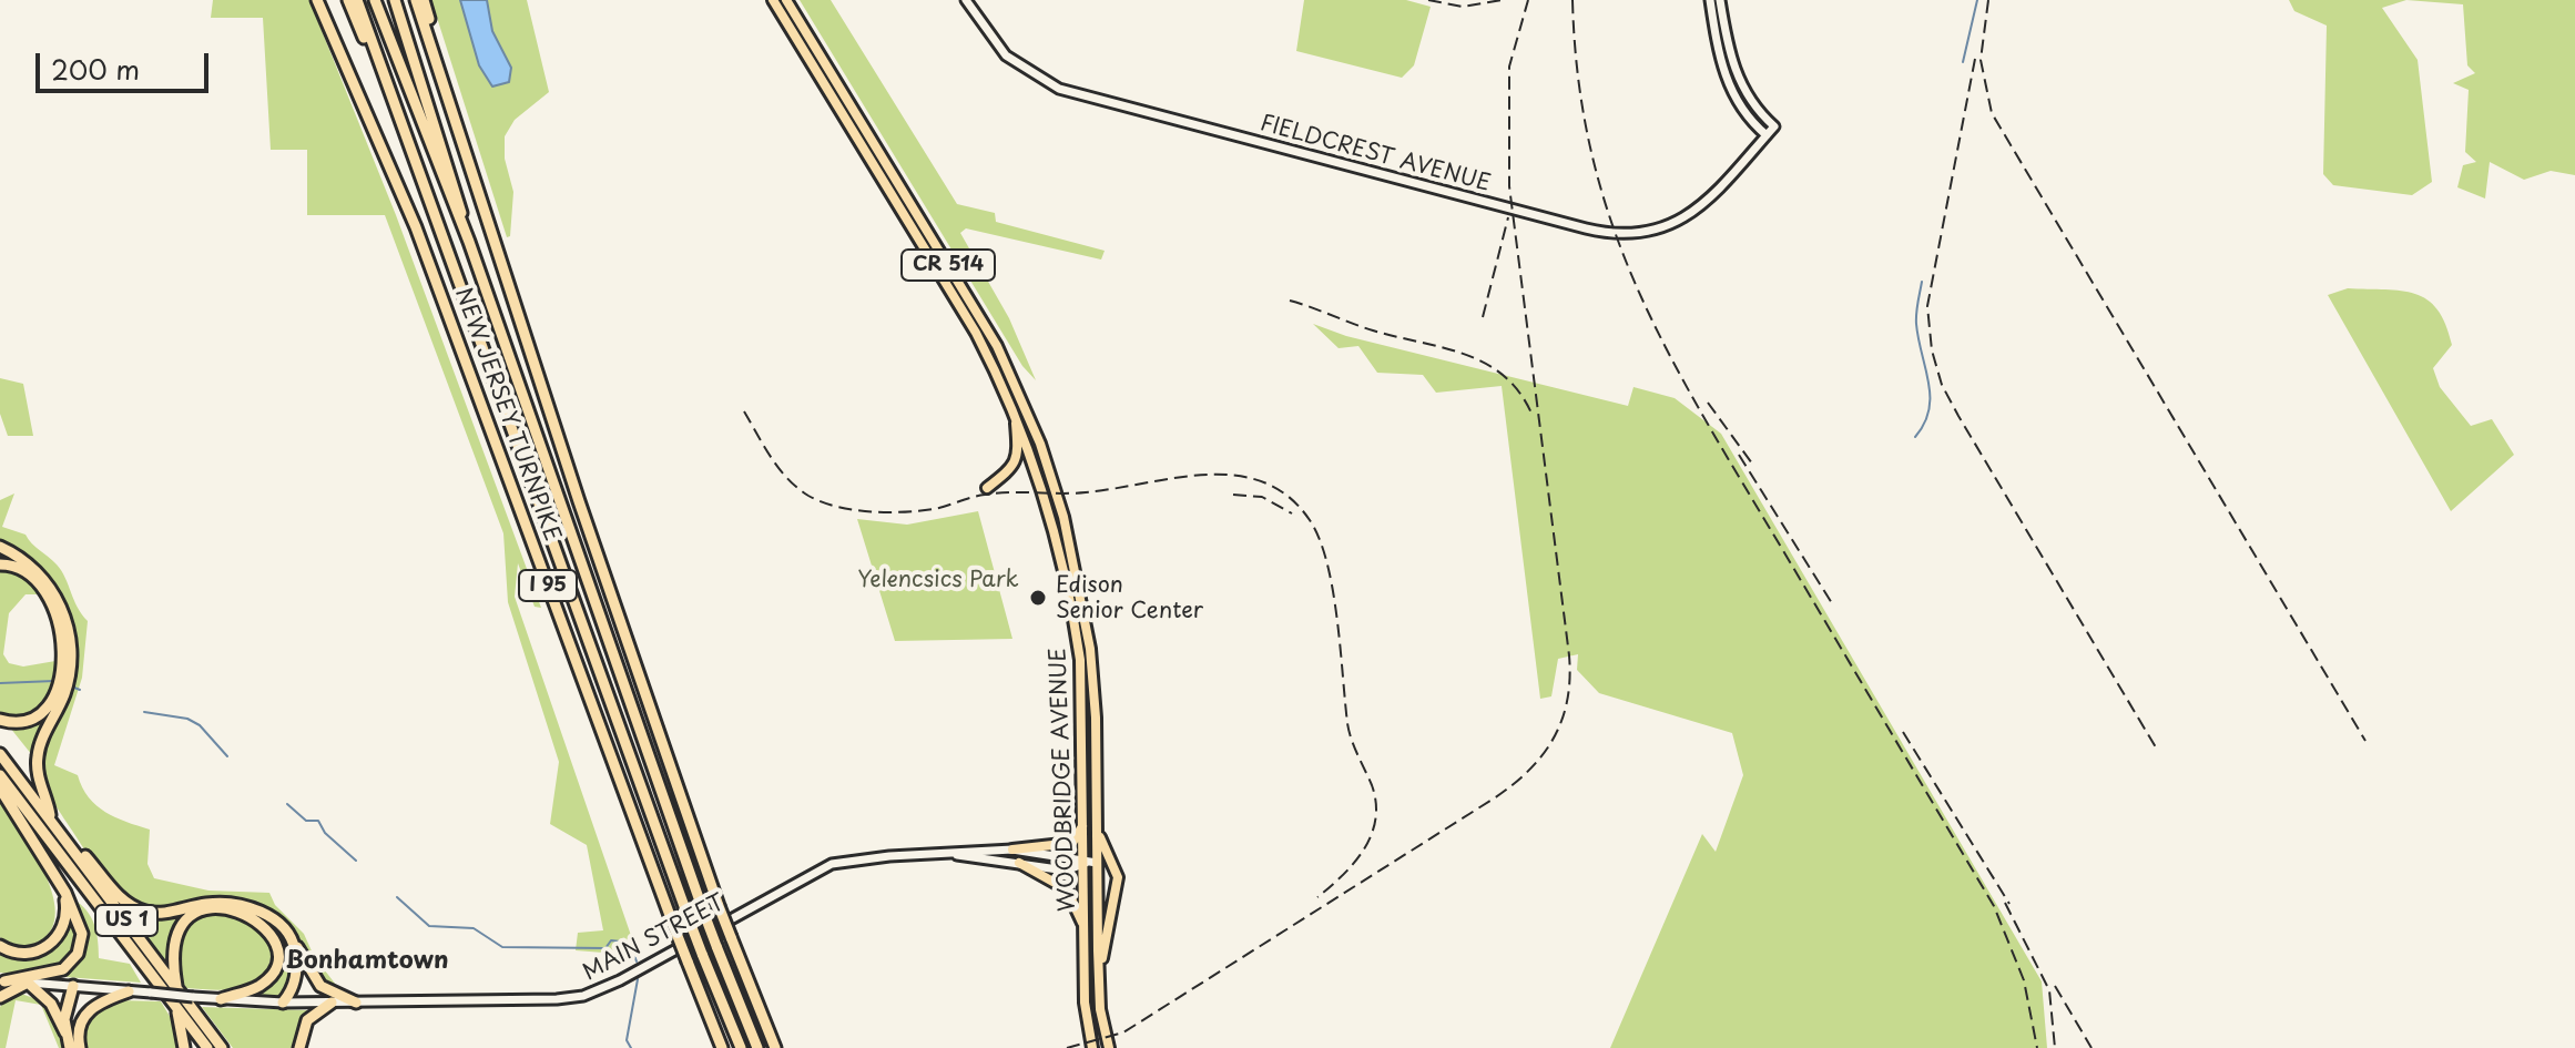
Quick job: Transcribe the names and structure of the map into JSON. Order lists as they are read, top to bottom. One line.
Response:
{"streets":{"highway":["NEW JERSEY TURNPIKE","I 95","US 1"],"main road":["FIELDCREST AVENUE","CR 514","WOODBRIDGE AVENUE","MAIN STREET"]},"crossings":[["WOODBRIDGE AVENUE","MAIN STREET"]],"districts":["Bonhamtown"],"parks":["Yelencsics Park"],"places":["Edison Senior Center"],"scale_bar":"200 m"}
